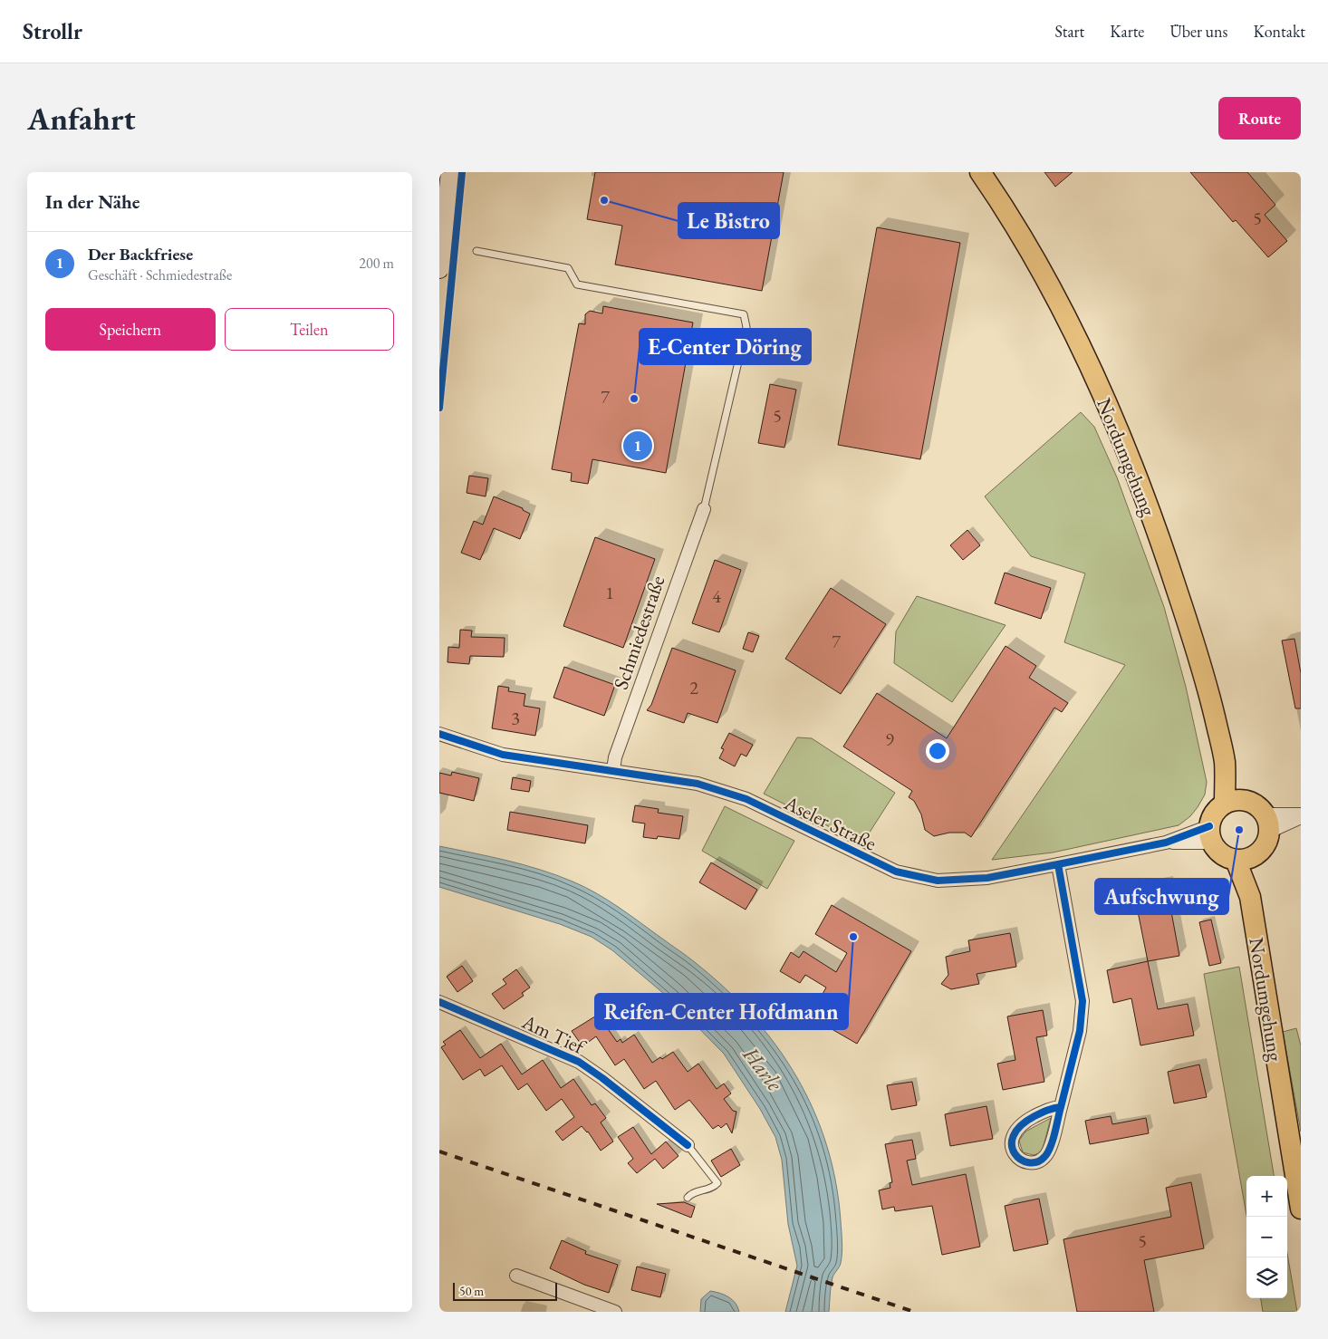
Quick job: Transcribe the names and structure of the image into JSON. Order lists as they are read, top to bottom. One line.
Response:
{"streets":{"main road":["Nordumgehung"],"street":["Schmiedestraße","Aseler Straße","Am Tief"]},"crossings":[["Nordumgehung","Aseler Straße"],["Schmiedestraße","Aseler Straße"]],"water":["Harle"],"places":["Le Bistro","E-Center Döring","Aufschwung","Reifen-Center Hofdmann"],"house_numbers":["5","7","5","1","4","7","2","3","9","5"],"scale_bar":"50 m","page":{"header":"Strollr","nav":["Start","Karte","Über uns","Kontakt"],"buttons":["Route",["Speichern","Teilen"]],"title":"Anfahrt","heading":"In der Nähe","list":[{"mark":"1","name":"Der Backfriese","note":"Geschäft · Schmiedestraße","value":"200 m"}],"pins":"1","map_buttons":["+","−"],"scale":"50 m"}}
